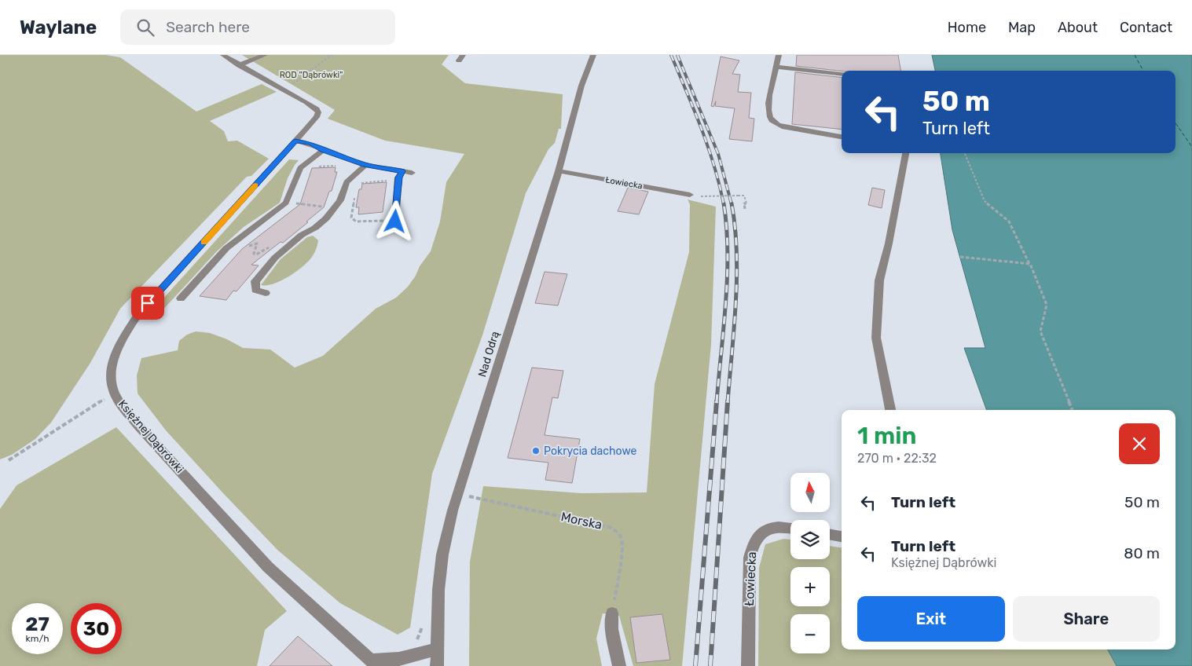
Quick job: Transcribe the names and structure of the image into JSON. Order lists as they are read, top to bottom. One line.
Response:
{"streets":{"street":["Łowiecka","Nad Odrą","Księżnej Dąbrówki"],"path":["Morska"]},"crossings":[["Łowiecka","Nad Odrą"],["Nad Odrą","Księżnej Dąbrówki"],["Nad Odrą","Morska"]],"parks":["ROD \"Dąbrówki\""],"places":["Pokrycia dachowe"],"north":"top","page":{"header":"Waylane","search":"Search here","nav":["Home","Map","About","Contact"],"turn":["50 m","Turn left"],"heading":["1 min","270 m · 22:32"],"map_buttons":["+","−"],"list":[{"name":"Turn left","value":"50 m"},{"name":"Turn left","note":"Księżnej Dąbrówki","value":"80 m"}],"buttons":["Exit","Share"],"speed":"27 km/h","limit":"30"}}
